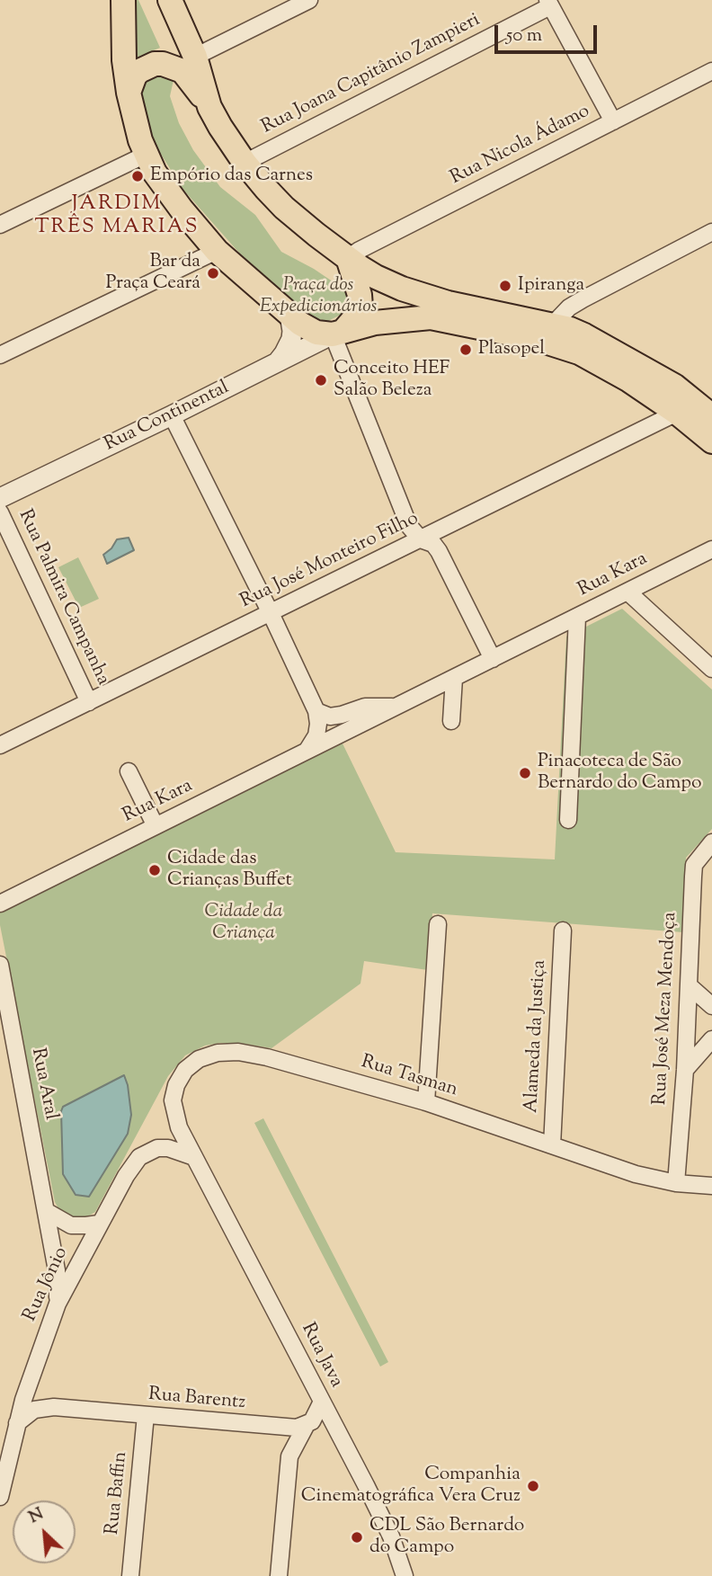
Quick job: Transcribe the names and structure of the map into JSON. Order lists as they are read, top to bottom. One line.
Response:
{"streets":{"street":["Rua Joana Capitânio Zampieri","Rua Nicola Ádamo","Rua Continental","Rua José Monteiro Filho","Rua Kara","Rua Palmira Campanha","Rua José Meza Mendoça","Alameda da Justiça","Rua Tasman","Rua Aral","Rua Jônio","Rua Java","Rua Barentz","Rua Baffin"]},"crossings":[["Rua José Monteiro Filho","Rua Palmira Campanha"],["Rua José Meza Mendoça","Rua Tasman"],["Alameda da Justiça","Rua Tasman"],["Rua Tasman","Rua Jônio"],["Rua Tasman","Rua Java"],["Rua Aral","Rua Jônio"],["Rua Jônio","Rua Java"],["Rua Jônio","Rua Barentz"],["Rua Barentz","Rua Baffin"]],"districts":["JARDIM TRÊS MARIAS"],"parks":["Praça dos Expedicionários","Cidade da Criança"],"places":["Empório das Carnes","Bar da Praça Ceará","Ipiranga","Plasopel","Conceito HEF Salão Beleza","Pinacoteca de São Bernardo do Campo","Cidade das Crianças Buffet","Companhia Cinematográfica Vera Cruz","CDL São Bernardo do Campo"],"scale_bar":"50 m","north":"top left"}
